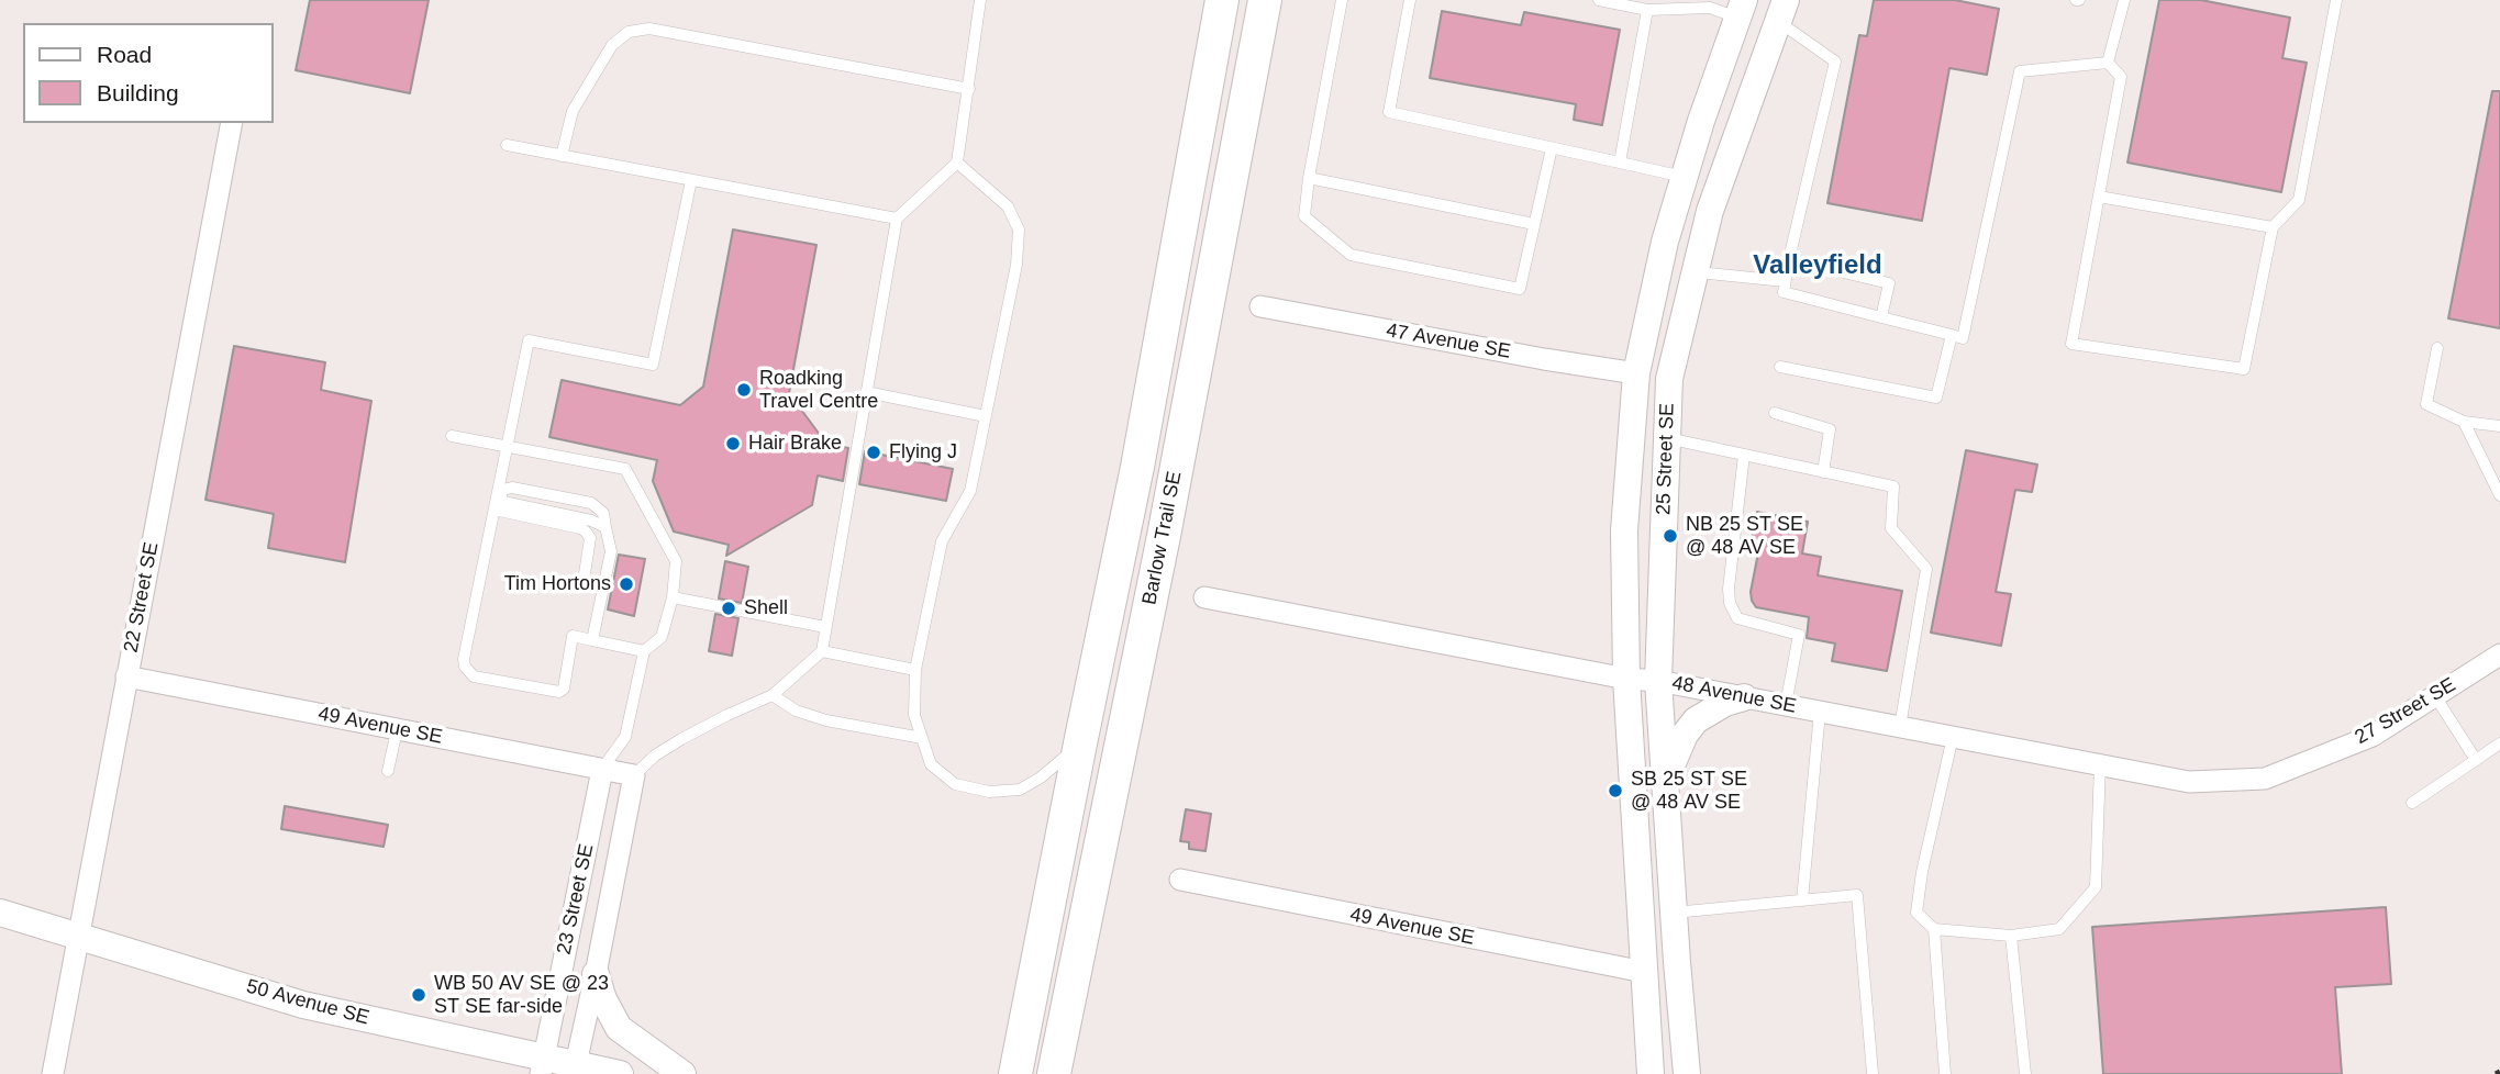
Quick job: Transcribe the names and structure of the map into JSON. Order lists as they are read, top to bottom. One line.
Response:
{"streets":{"main road":["Barlow Trail SE"],"street":["47 Avenue SE","25 Street SE","22 Street SE","48 Avenue SE","27 Street SE","49 Avenue SE","23 Street SE","50 Avenue SE"]},"crossings":[["47 Avenue SE","25 Street SE"],["25 Street SE","48 Avenue SE"],["25 Street SE","49 Avenue SE"],["22 Street SE","49 Avenue SE"],["22 Street SE","50 Avenue SE"],["48 Avenue SE","27 Street SE"],["49 Avenue SE","23 Street SE"],["23 Street SE","50 Avenue SE"]],"districts":["Valleyfield"],"places":["Roadking Travel Centre","Hair Brake","Flying J","NB 25 ST SE @ 48 AV SE","Tim Hortons","Shell","SB 25 ST SE @ 48 AV SE","WB 50 AV SE @ 23 ST SE far-side"],"legend":["Road","Building"]}
